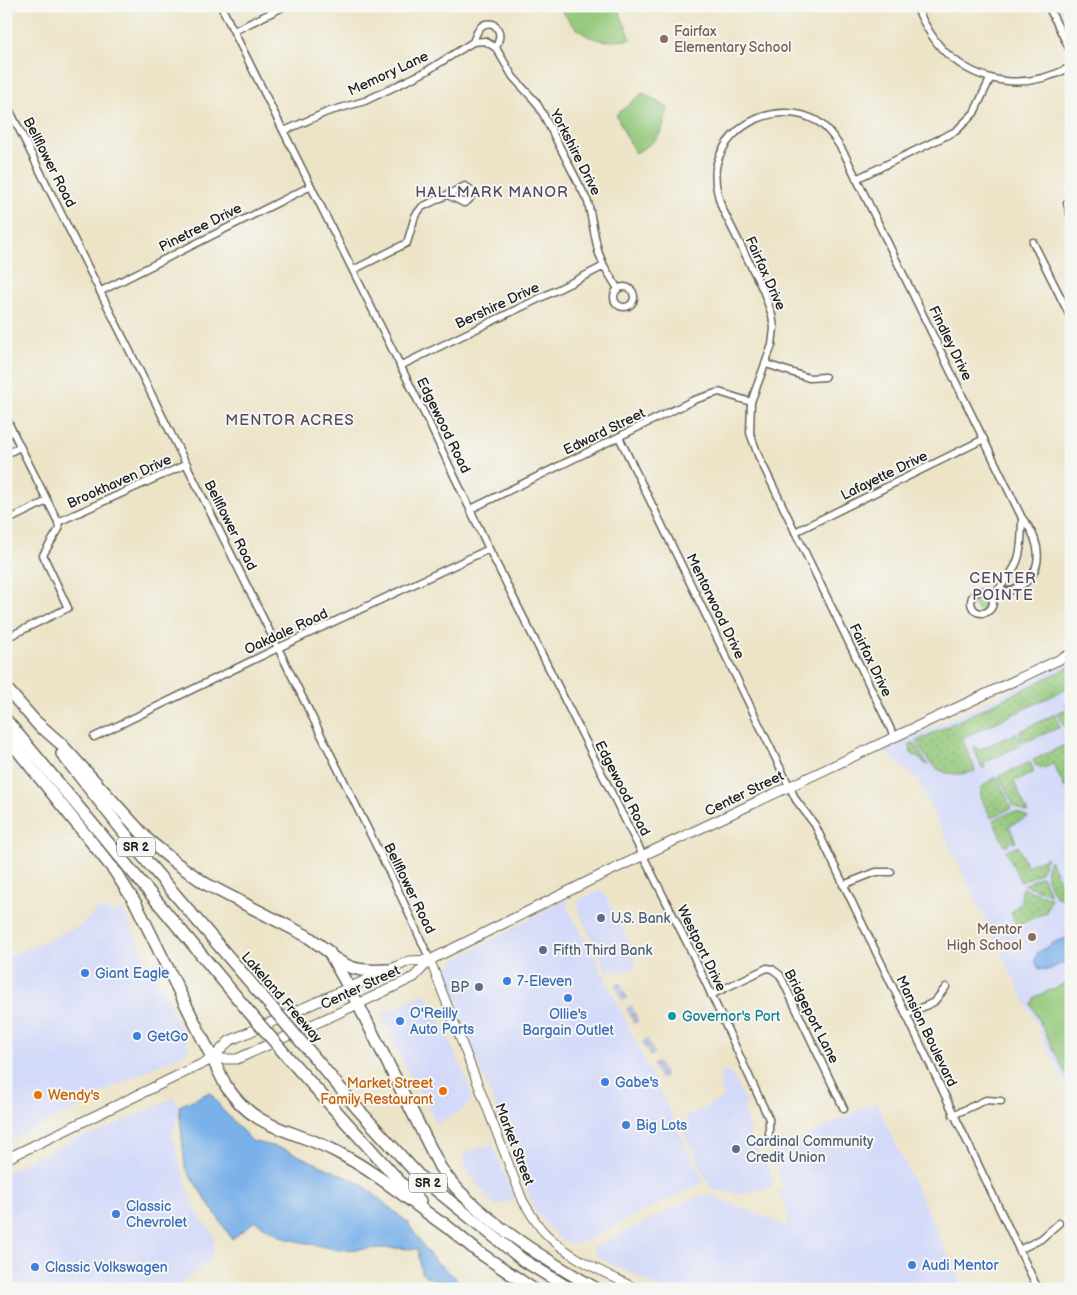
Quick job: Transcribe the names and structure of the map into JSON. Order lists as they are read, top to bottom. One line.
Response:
{"streets":{"highway":["SR 2","Lakeland Freeway"],"main road":["Center Street"],"street":["Memory Lane","Yorkshire Drive","Bellflower Road","Pinetree Drive","Fairfax Drive","Bershire Drive","Findley Drive","Edgewood Road","Edward Street","Lafayette Drive","Brookhaven Drive","Mentorwood Drive","Oakdale Road","Westport Drive","Bridgeport Lane","Mansion Boulevard","Market Street"]},"crossings":[["Memory Lane","Yorkshire Drive"],["Memory Lane","Edgewood Road"],["Yorkshire Drive","Bershire Drive"],["Bellflower Road","Pinetree Drive"],["Bellflower Road","Brookhaven Drive"],["Bellflower Road","Oakdale Road"],["Bellflower Road","Center Street"],["Bellflower Road","Market Street"],["Pinetree Drive","Edgewood Road"],["Fairfax Drive","Findley Drive"],["Fairfax Drive","Edward Street"],["Fairfax Drive","Lafayette Drive"],["Fairfax Drive","Center Street"],["Bershire Drive","Edgewood Road"],["Findley Drive","Lafayette Drive"],["Edgewood Road","Edward Street"],["Edgewood Road","Oakdale Road"],["Edgewood Road","Center Street"],["Edgewood Road","Westport Drive"],["Edward Street","Mentorwood Drive"],["Mentorwood Drive","Center Street"],["Mentorwood Drive","Mansion Boulevard"],["Center Street","Westport Drive"],["Center Street","Mansion Boulevard"],["Center Street","Market Street"],["Westport Drive","Bridgeport Lane"]],"districts":["HALLMARK MANOR","MENTOR ACRES","CENTER POINTE"],"places":["Fairfax Elementary School","U.S. Bank","Mentor High School","Fifth Third Bank","Giant Eagle","7-Eleven","BP","Ollie's Bargain Outlet","Governor's Port","O'Reilly Auto Parts","GetGo","Gabe's","Market Street Family Restaurant","Wendy's","Big Lots","Cardinal Community Credit Union","Classic Chevrolet","Audi Mentor","Classic Volkswagen"]}
